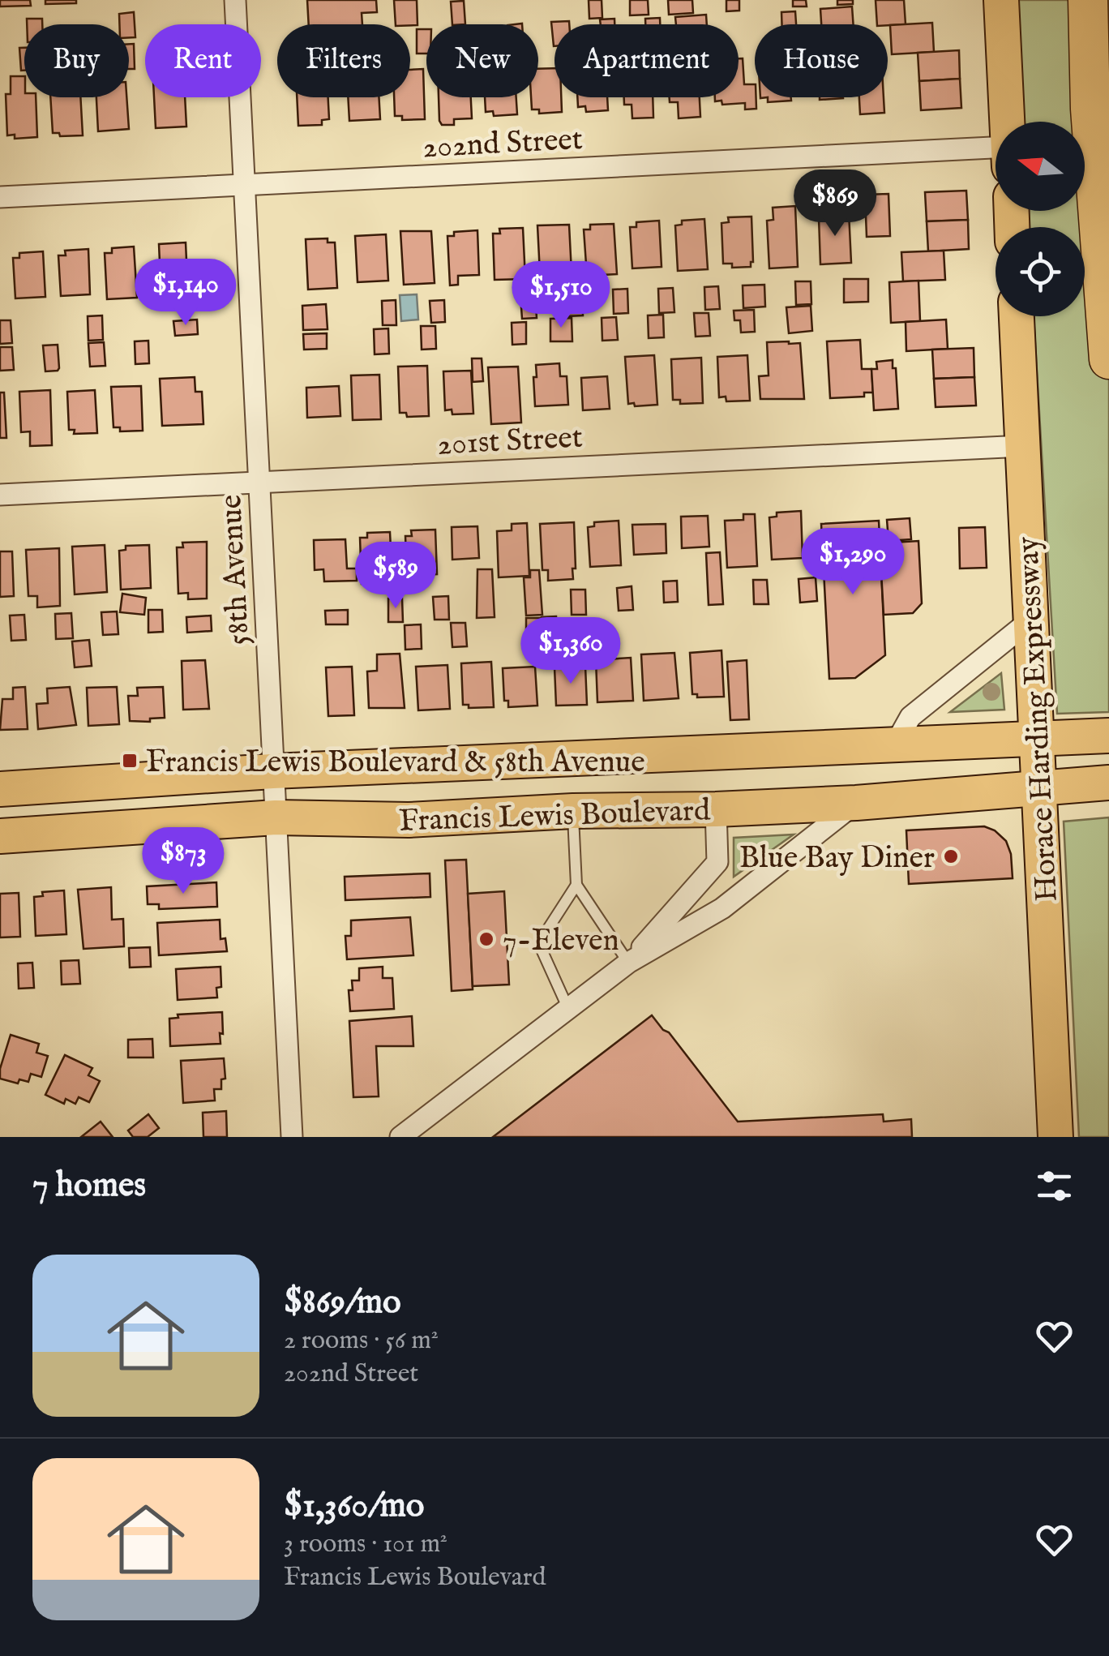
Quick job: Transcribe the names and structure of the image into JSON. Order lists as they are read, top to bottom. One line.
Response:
{"streets":{"main road":["Horace Harding Expressway","Francis Lewis Boulevard"],"street":["202nd Street","201st Street","58th Avenue"]},"crossings":[["202nd Street","58th Avenue"],["201st Street","58th Avenue"],["201st Street","Horace Harding Expressway"],["58th Avenue","Francis Lewis Boulevard"],["Horace Harding Expressway","Francis Lewis Boulevard"]],"places":{"transit":["Francis Lewis Boulevard & 58th Avenue"],"other":["Blue Bay Diner","7-Eleven"]},"north":"left","page":{"chip":["Buy","Rent","Filters","New","Apartment","House"],"price":["$869","$1,140","$1,510","$1,290","$589","$1,360","$873"],"heading":"7 homes","list":[{"name":"$869/mo","note":"2 rooms · 56 m² · 202nd Street"},{"name":"$1,360/mo","note":"3 rooms · 101 m² · Francis Lewis Boulevard"}]}}
